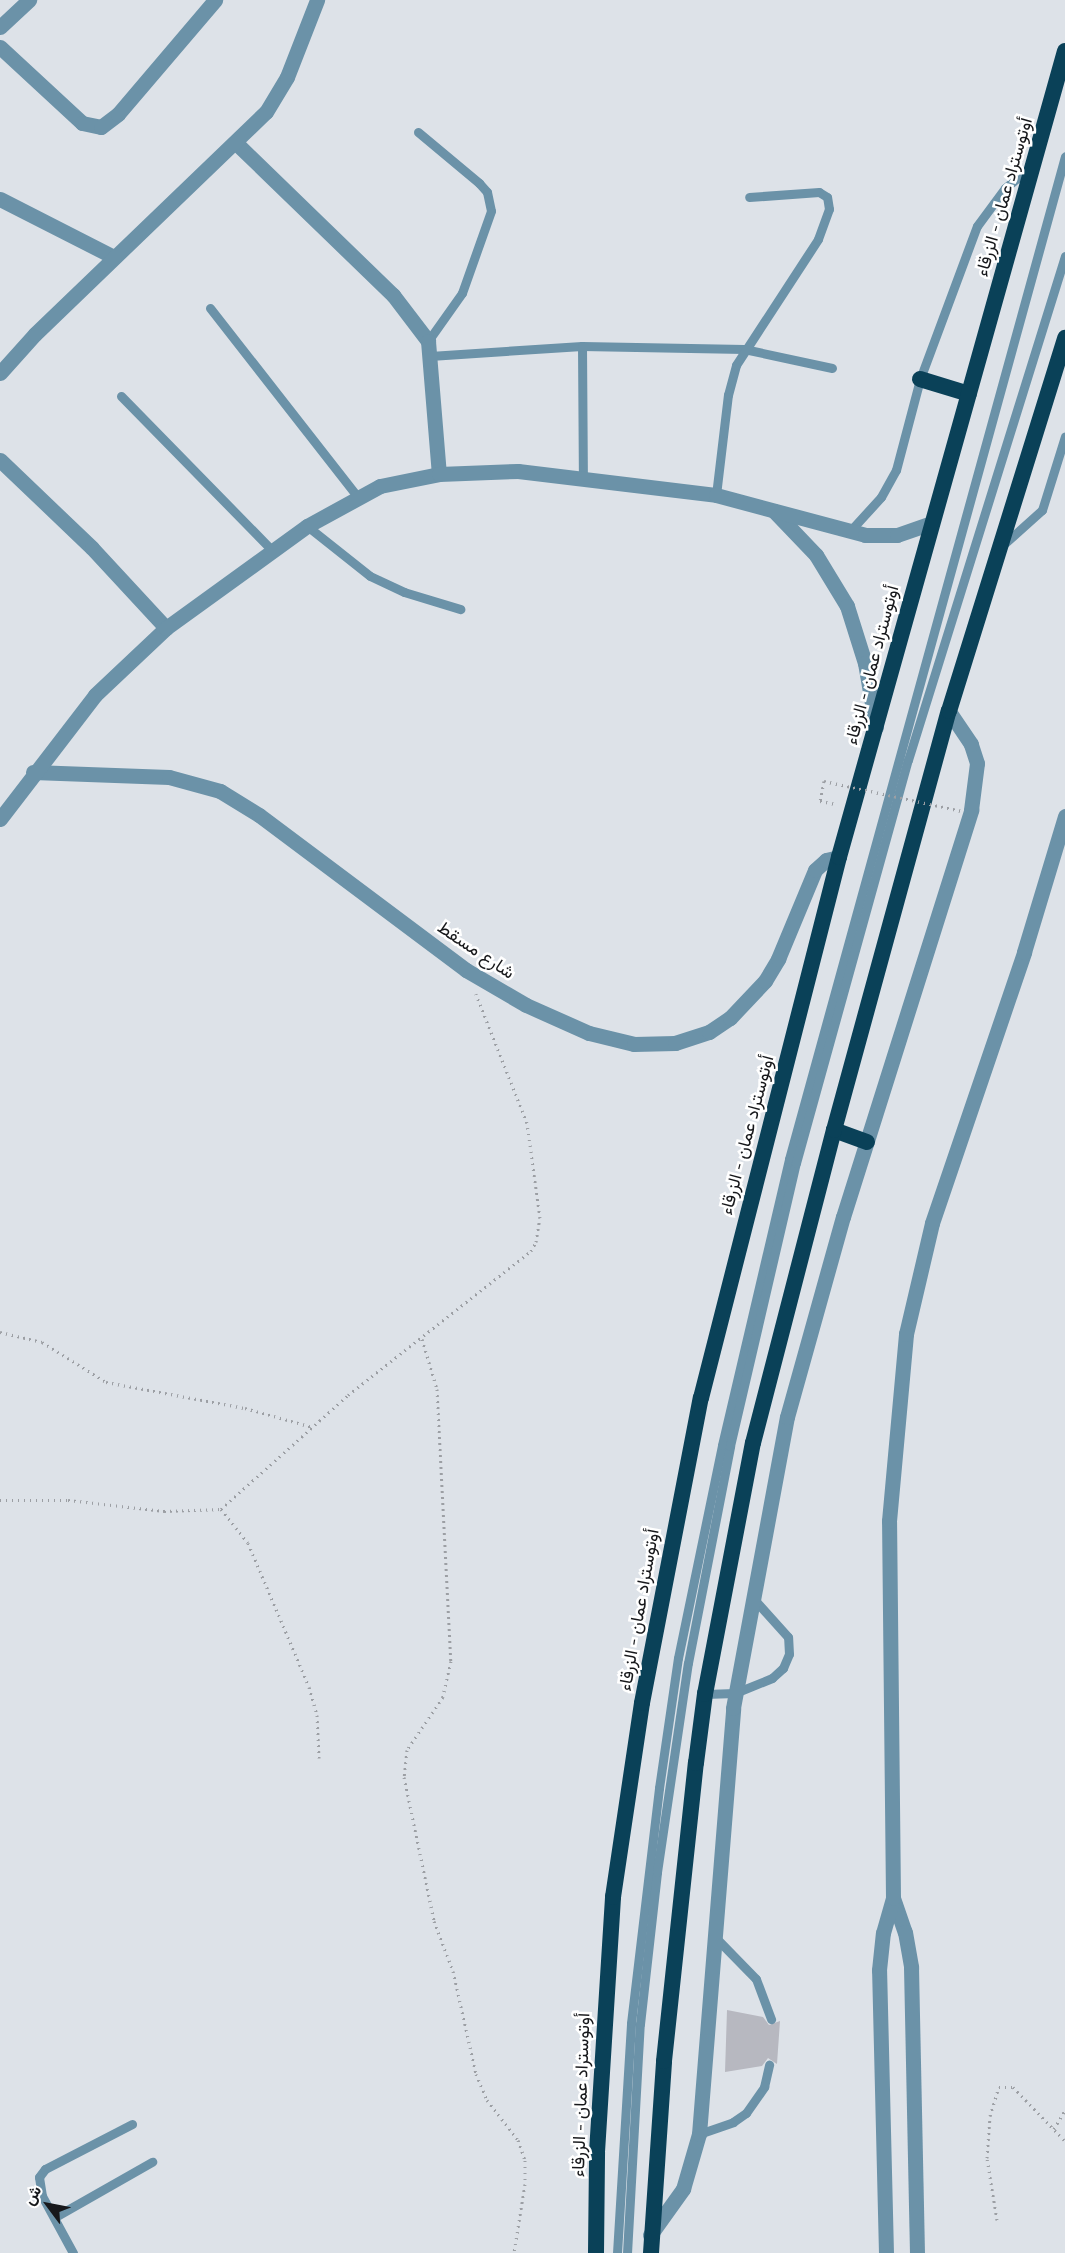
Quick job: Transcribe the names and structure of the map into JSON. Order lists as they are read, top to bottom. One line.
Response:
{"streets":{"highway":["أوتوستراد عمان - الزرقاء"],"street":["شارع مسقط"]},"crossings":[["أوتوستراد عمان - الزرقاء","شارع مسقط"]],"north":"top left"}
